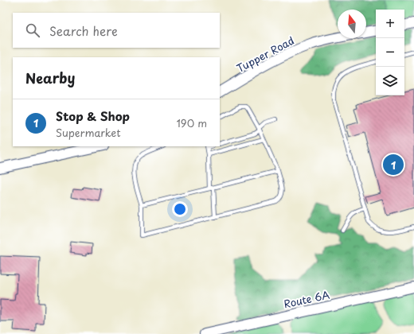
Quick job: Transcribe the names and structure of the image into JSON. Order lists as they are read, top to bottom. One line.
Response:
{"streets":{"main road":["Tupper Road","Route 6A"]},"north":"top","page":{"map_buttons":["+","−"],"search":"Search here","heading":"Nearby","list":[{"mark":"1","name":"Stop & Shop","note":"Supermarket","value":"190 m"}],"pins":"1"}}
